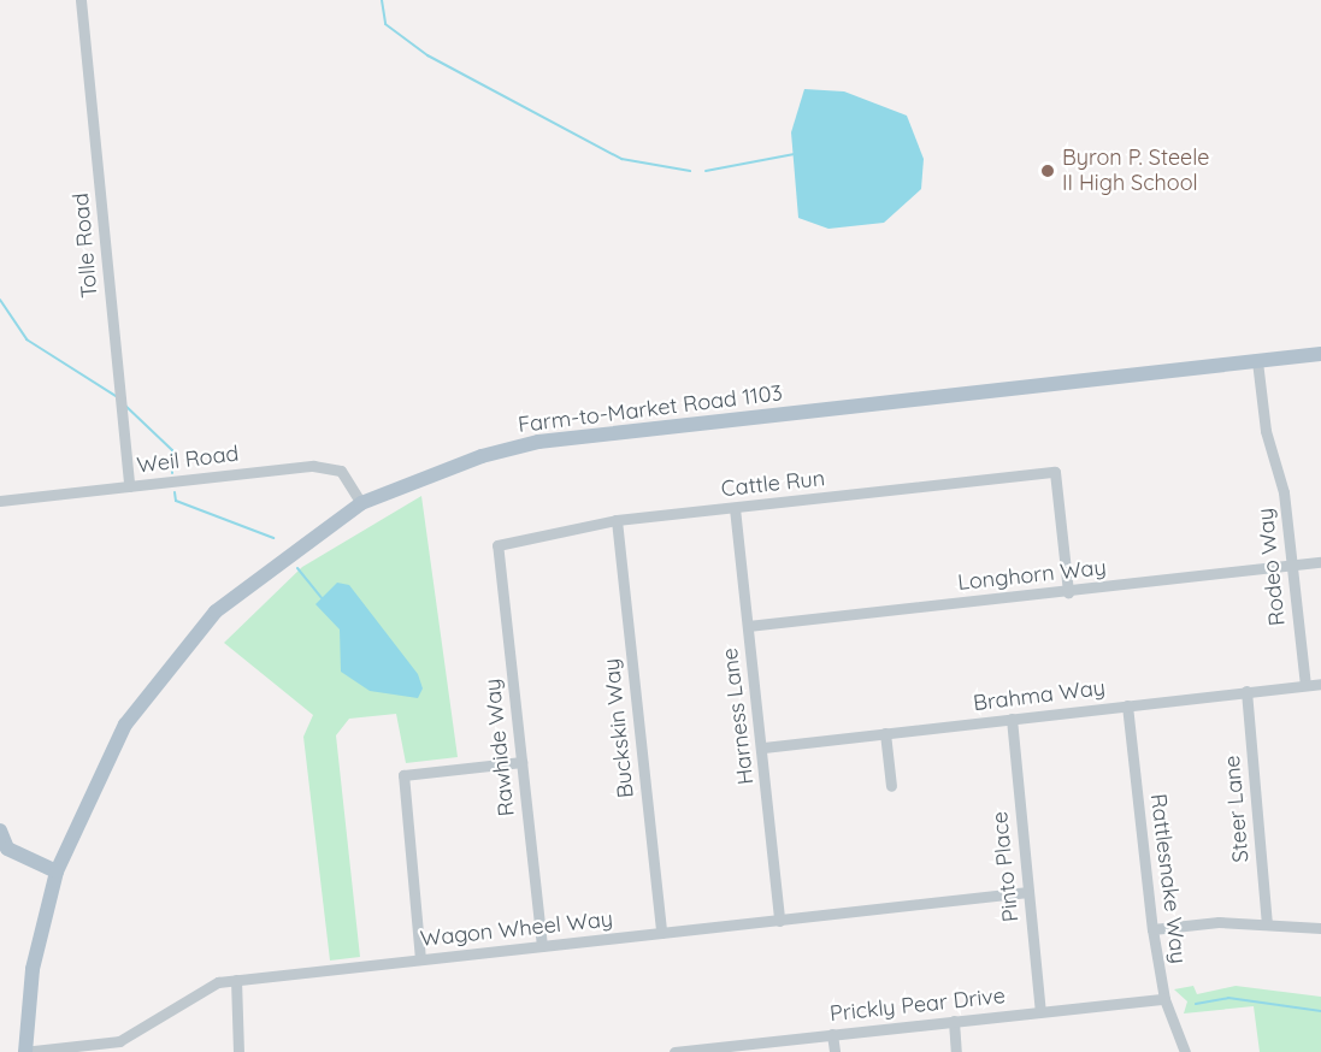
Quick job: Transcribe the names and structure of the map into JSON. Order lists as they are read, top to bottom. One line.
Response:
{"streets":{"main road":["Farm-to-Market Road 1103"],"street":["Tolle Road","Weil Road","Cattle Run","Rodeo Way","Longhorn Way","Brahma Way","Harness Lane","Buckskin Way","Rawhide Way","Steer Lane","Pinto Place","Rattlesnake Way","Wagon Wheel Way","Prickly Pear Drive"]},"crossings":[["Tolle Road","Weil Road"],["Farm-to-Market Road 1103","Weil Road"],["Farm-to-Market Road 1103","Rodeo Way"],["Farm-to-Market Road 1103","Wagon Wheel Way"],["Cattle Run","Longhorn Way"],["Cattle Run","Harness Lane"],["Cattle Run","Buckskin Way"],["Cattle Run","Rawhide Way"],["Rodeo Way","Longhorn Way"],["Rodeo Way","Brahma Way"],["Longhorn Way","Harness Lane"],["Brahma Way","Harness Lane"],["Brahma Way","Steer Lane"],["Brahma Way","Pinto Place"],["Brahma Way","Rattlesnake Way"],["Harness Lane","Wagon Wheel Way"],["Buckskin Way","Wagon Wheel Way"],["Rawhide Way","Wagon Wheel Way"],["Pinto Place","Wagon Wheel Way"],["Pinto Place","Prickly Pear Drive"],["Rattlesnake Way","Prickly Pear Drive"]],"places":["Byron P. Steele II High School"]}
